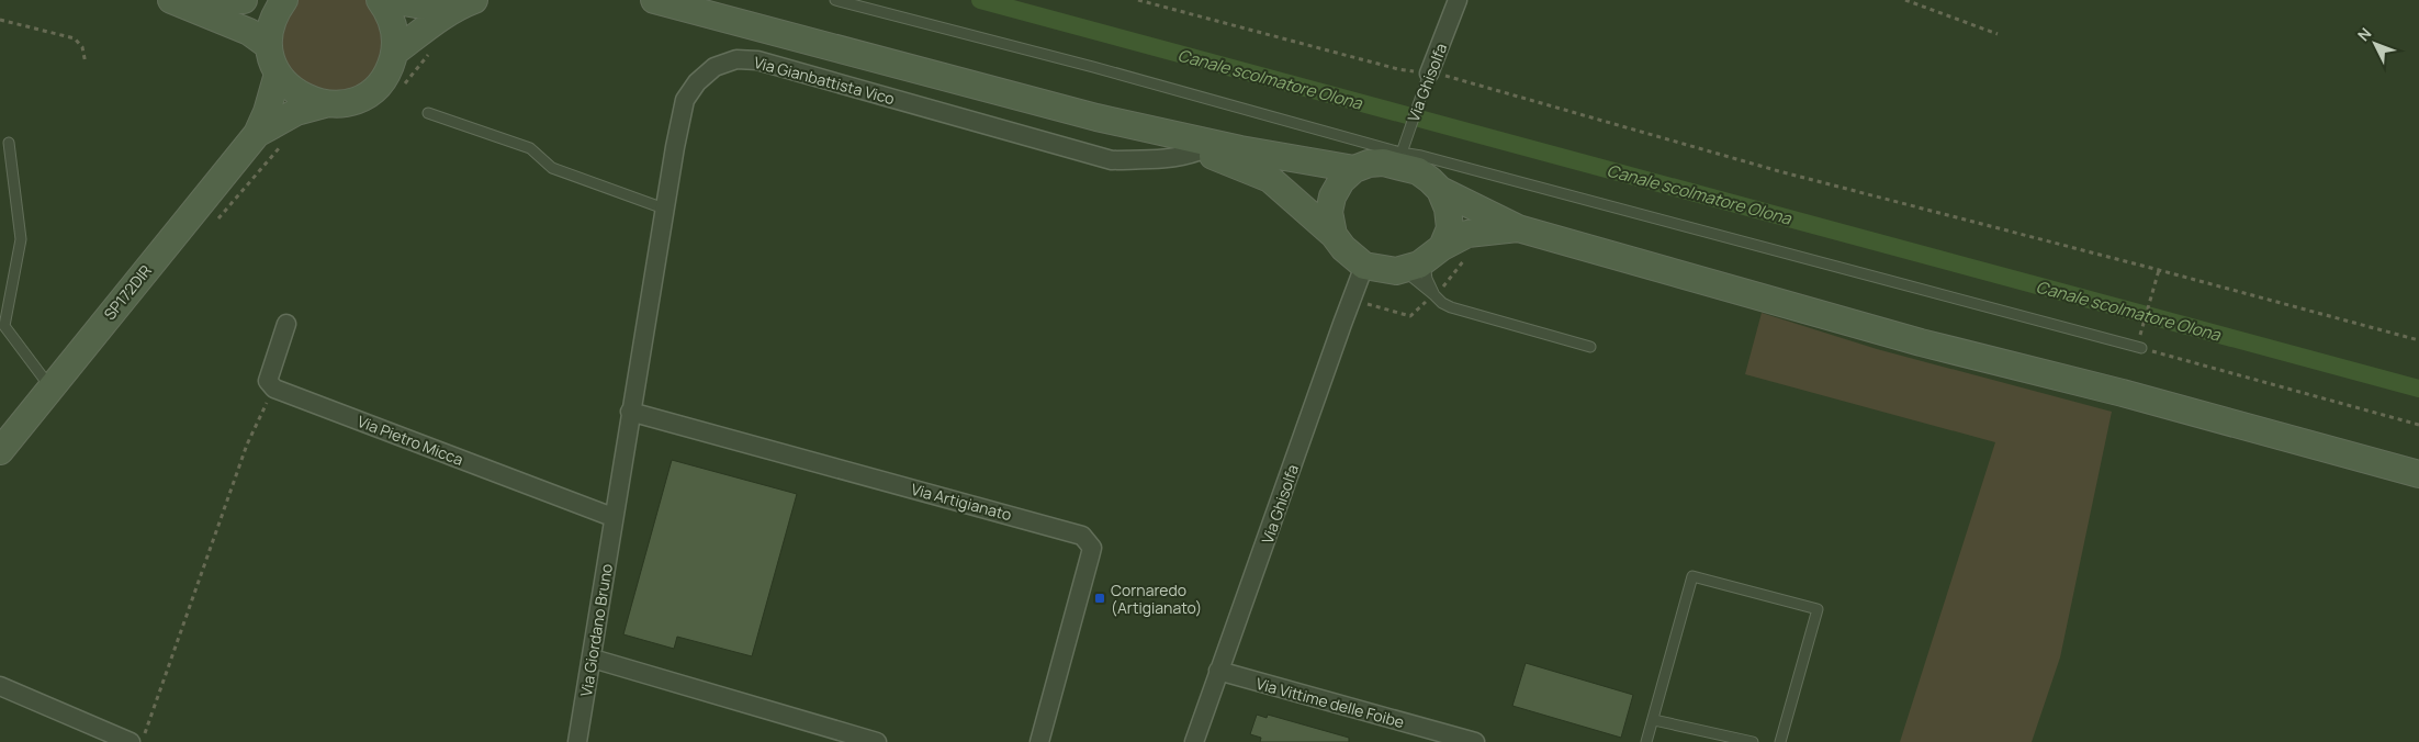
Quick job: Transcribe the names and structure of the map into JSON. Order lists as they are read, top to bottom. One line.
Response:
{"streets":{"main road":["SP172DIR"],"street":["Via Gianbattista Vico","Via Ghisolfa","Via Pietro Micca","Via Artigianato","Via Giordano Bruno","Via Vittime delle Foibe"]},"crossings":[["Via Gianbattista Vico","Via Pietro Micca"],["Via Gianbattista Vico","Via Artigianato"],["Via Gianbattista Vico","Via Giordano Bruno"],["Via Ghisolfa","Via Vittime delle Foibe"],["Via Pietro Micca","Via Giordano Bruno"]],"water":["Canale scolmatore Olona"],"places":{"transit":["Cornaredo (Artigianato)"]},"north":"top left"}
